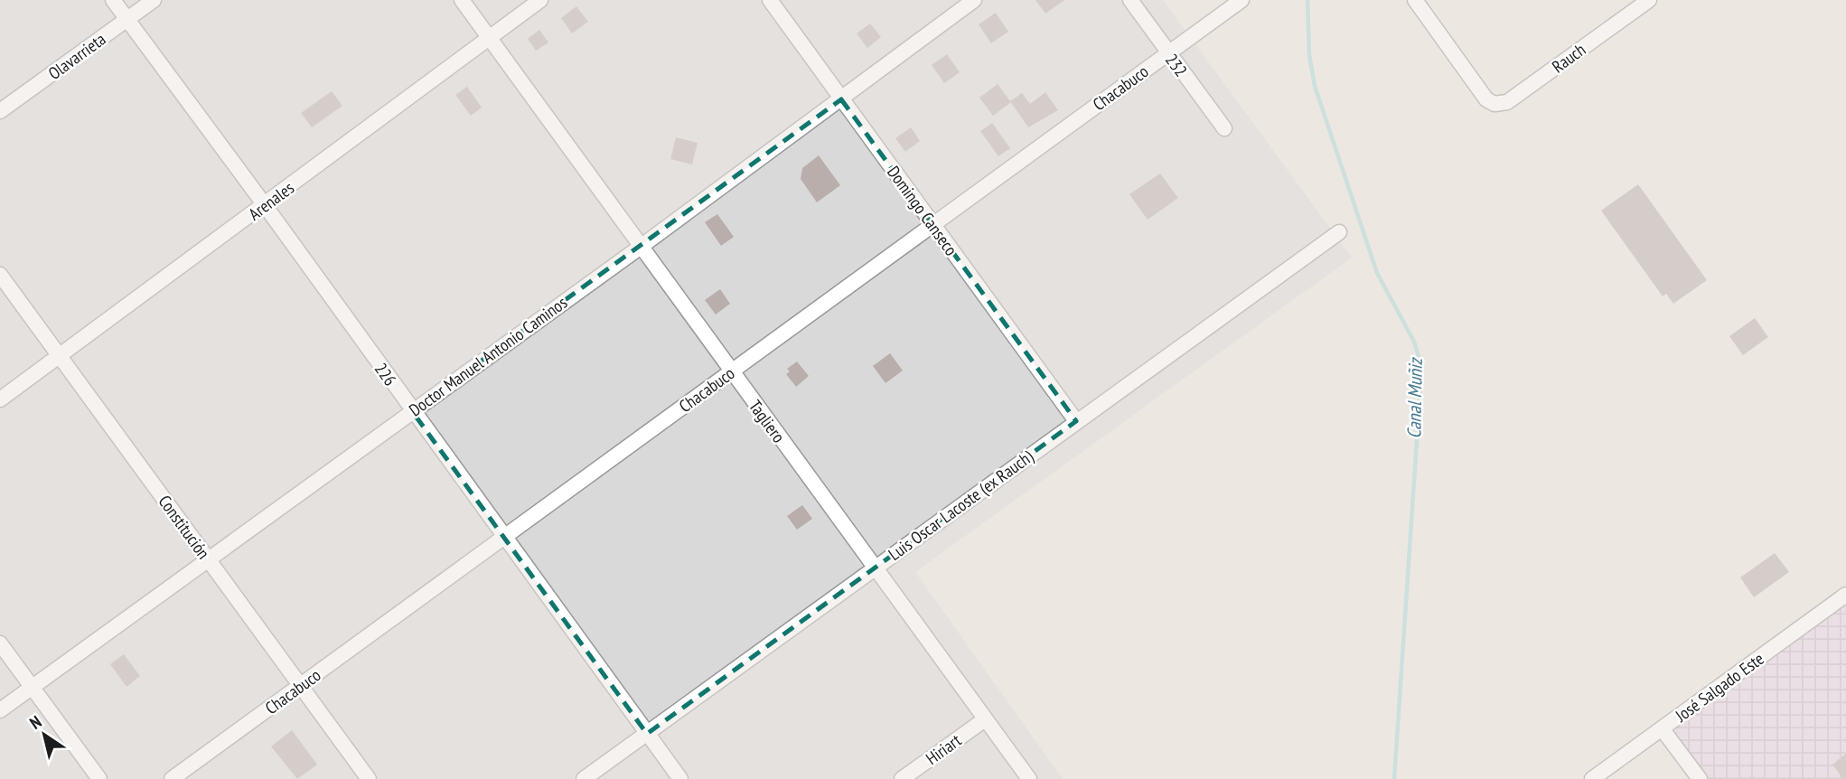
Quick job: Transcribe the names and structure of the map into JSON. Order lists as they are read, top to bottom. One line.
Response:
{"streets":{"street":["Olavarrieta","Rauch","232","Chacabuco","Arenales","Domingo Canseco","Doctor Manuel Antonio Caminos","226","Tagliero","Luis Oscar Lacoste (ex Rauch)","Constitución","José Salgado Este","Hiriart"]},"crossings":[["Olavarrieta","226"],["232","Chacabuco"],["Chacabuco","Domingo Canseco"],["Chacabuco","226"],["Chacabuco","Tagliero"],["Chacabuco","Constitución"],["Arenales","226"],["Arenales","Tagliero"],["Arenales","Constitución"],["Domingo Canseco","Doctor Manuel Antonio Caminos"],["Domingo Canseco","Luis Oscar Lacoste (ex Rauch)"],["Doctor Manuel Antonio Caminos","226"],["Doctor Manuel Antonio Caminos","Tagliero"],["Doctor Manuel Antonio Caminos","Constitución"],["226","Luis Oscar Lacoste (ex Rauch)"],["Tagliero","Luis Oscar Lacoste (ex Rauch)"],["Tagliero","Hiriart"]],"water":["Canal Muñiz"],"north":"top left"}
